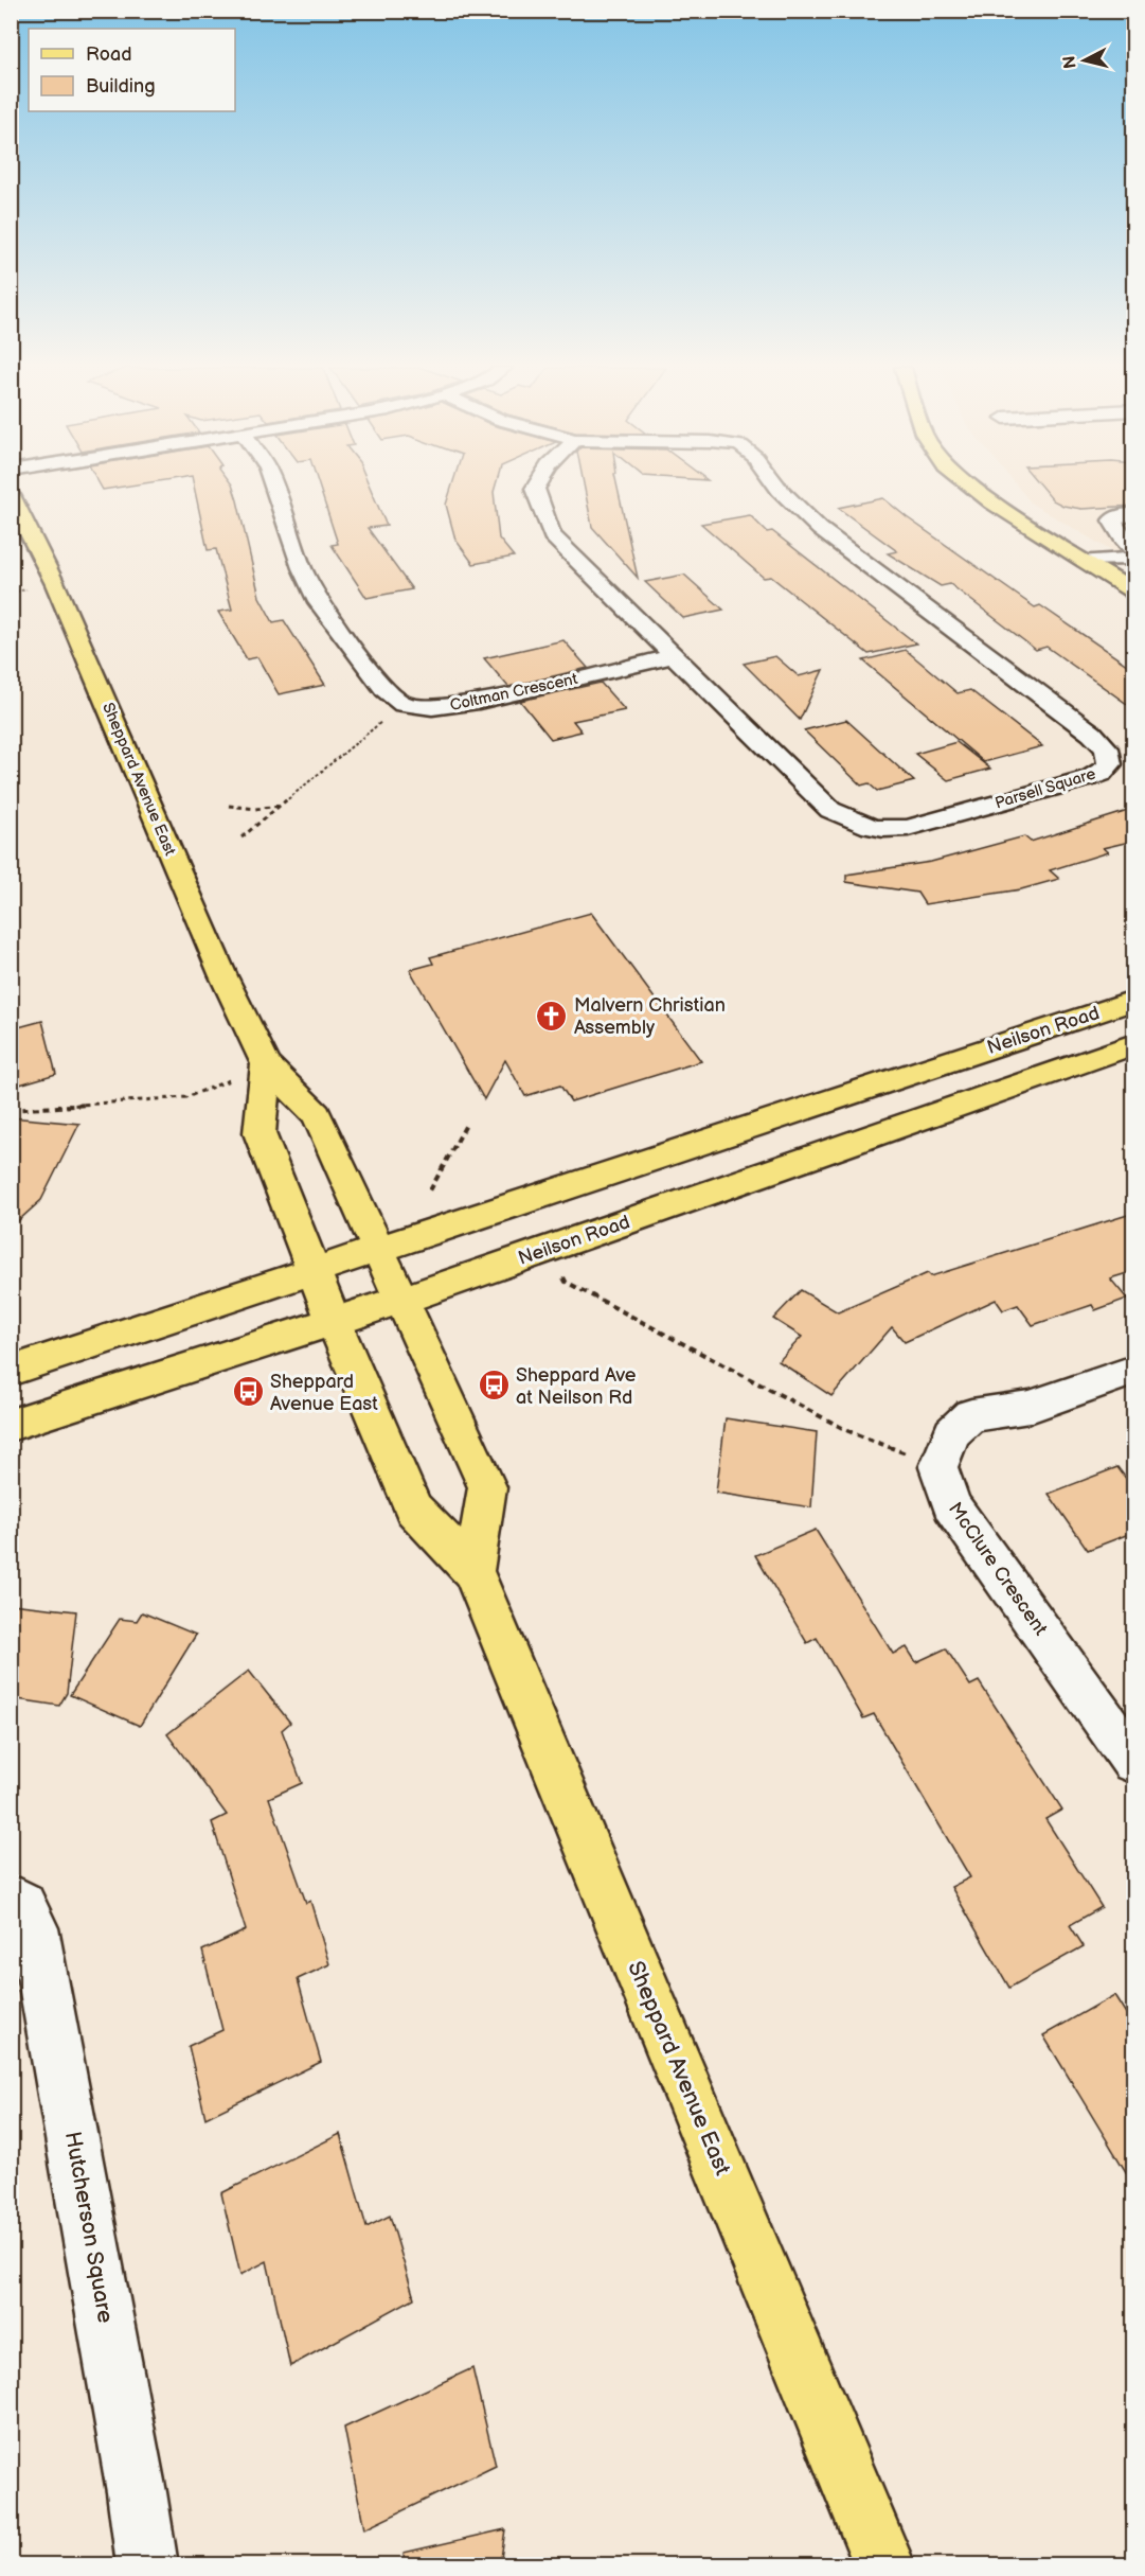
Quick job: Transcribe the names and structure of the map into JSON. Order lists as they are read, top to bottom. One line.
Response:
{"streets":{"main road":["Sheppard Avenue East","Neilson Road"],"street":["Coltman Crescent","Parsell Square","McClure Crescent","Hutcherson Square"]},"crossings":[["Coltman Crescent","Parsell Square"],["Sheppard Avenue East","Neilson Road"]],"places":{"church":["Malvern Christian Assembly"],"bus stop":["Sheppard Ave at Neilson Rd","Sheppard Avenue East"]},"legend":["Road","Building"],"north":"left"}
